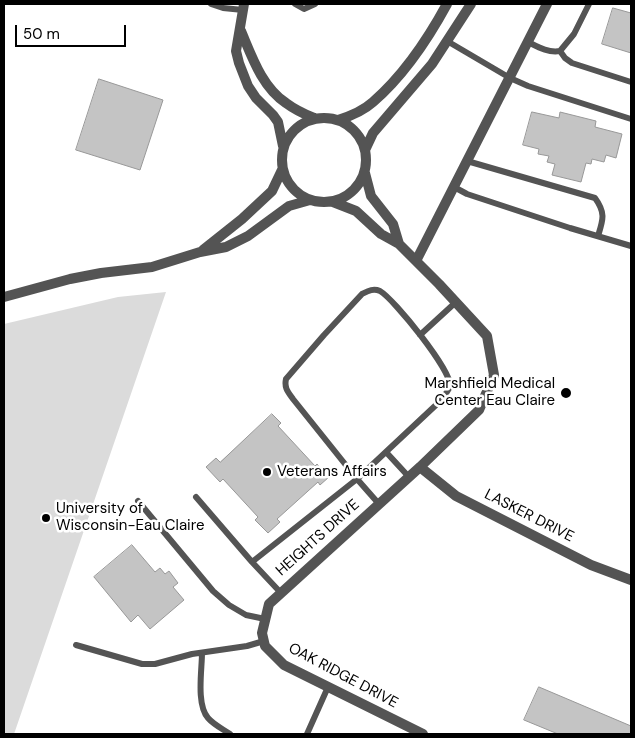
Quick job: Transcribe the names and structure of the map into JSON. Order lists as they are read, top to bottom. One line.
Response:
{"streets":{"street":["LASKER DRIVE","HEIGHTS DRIVE","OAK RIDGE DRIVE"]},"crossings":[["LASKER DRIVE","HEIGHTS DRIVE"],["HEIGHTS DRIVE","OAK RIDGE DRIVE"]],"places":["Marshfield Medical Center Eau Claire","Veterans Affairs","University of Wisconsin-Eau Claire"],"scale_bar":"50 m"}
